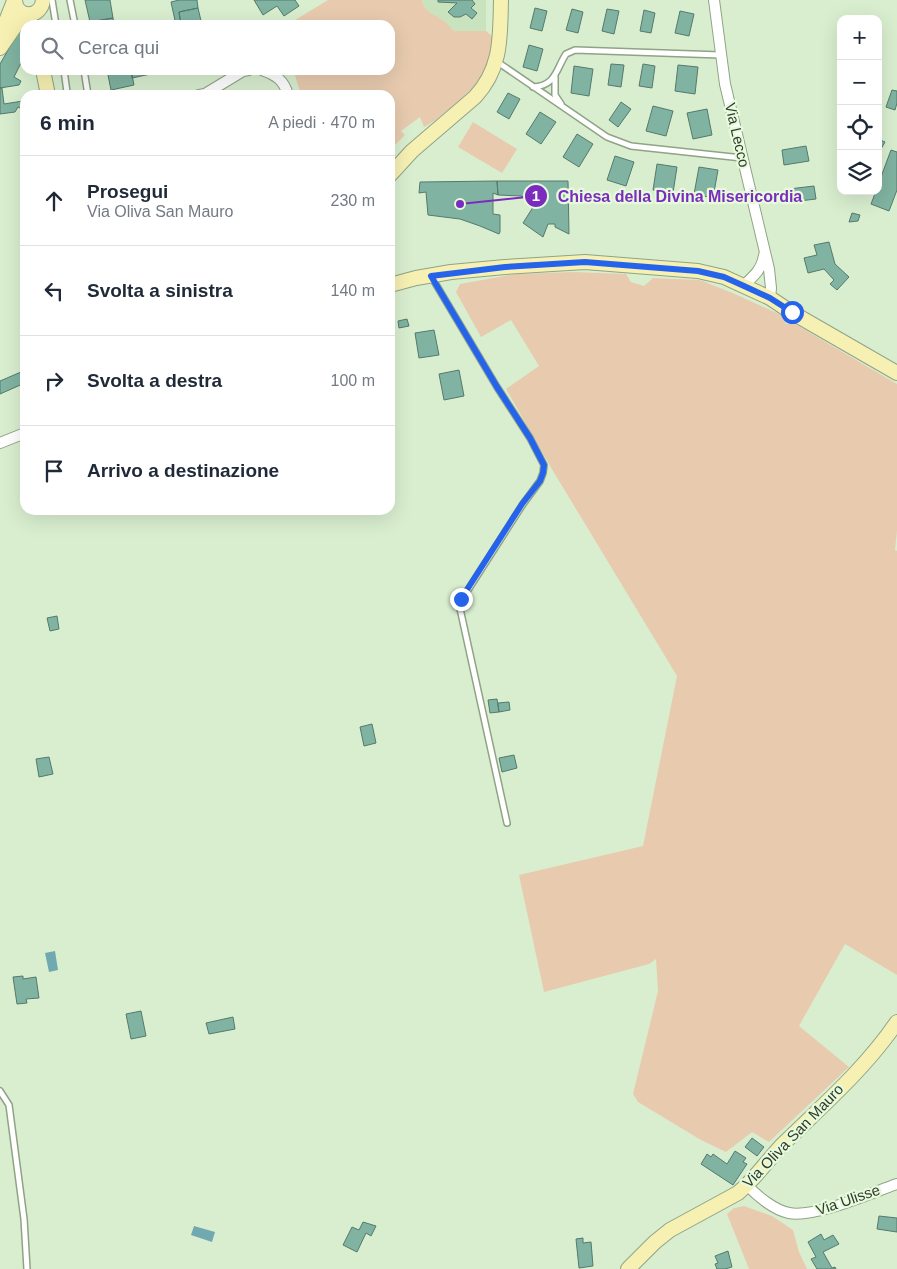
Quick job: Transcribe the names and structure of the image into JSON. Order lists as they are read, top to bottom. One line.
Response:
{"streets":{"street":["Via Lecco","Via Oliva San Mauro","Via Ulisse"]},"crossings":[["Via Oliva San Mauro","Via Ulisse"]],"places":["Chiesa della Divina Misericordia"],"page":{"map_buttons":["+","−"],"search":"Cerca qui","heading":["6 min","A piedi · 470 m"],"list":[["Prosegui","Via Oliva San Mauro","230 m"],["Svolta a sinistra","140 m"],["Svolta a destra","100 m"],"Arrivo a destinazione"]}}
